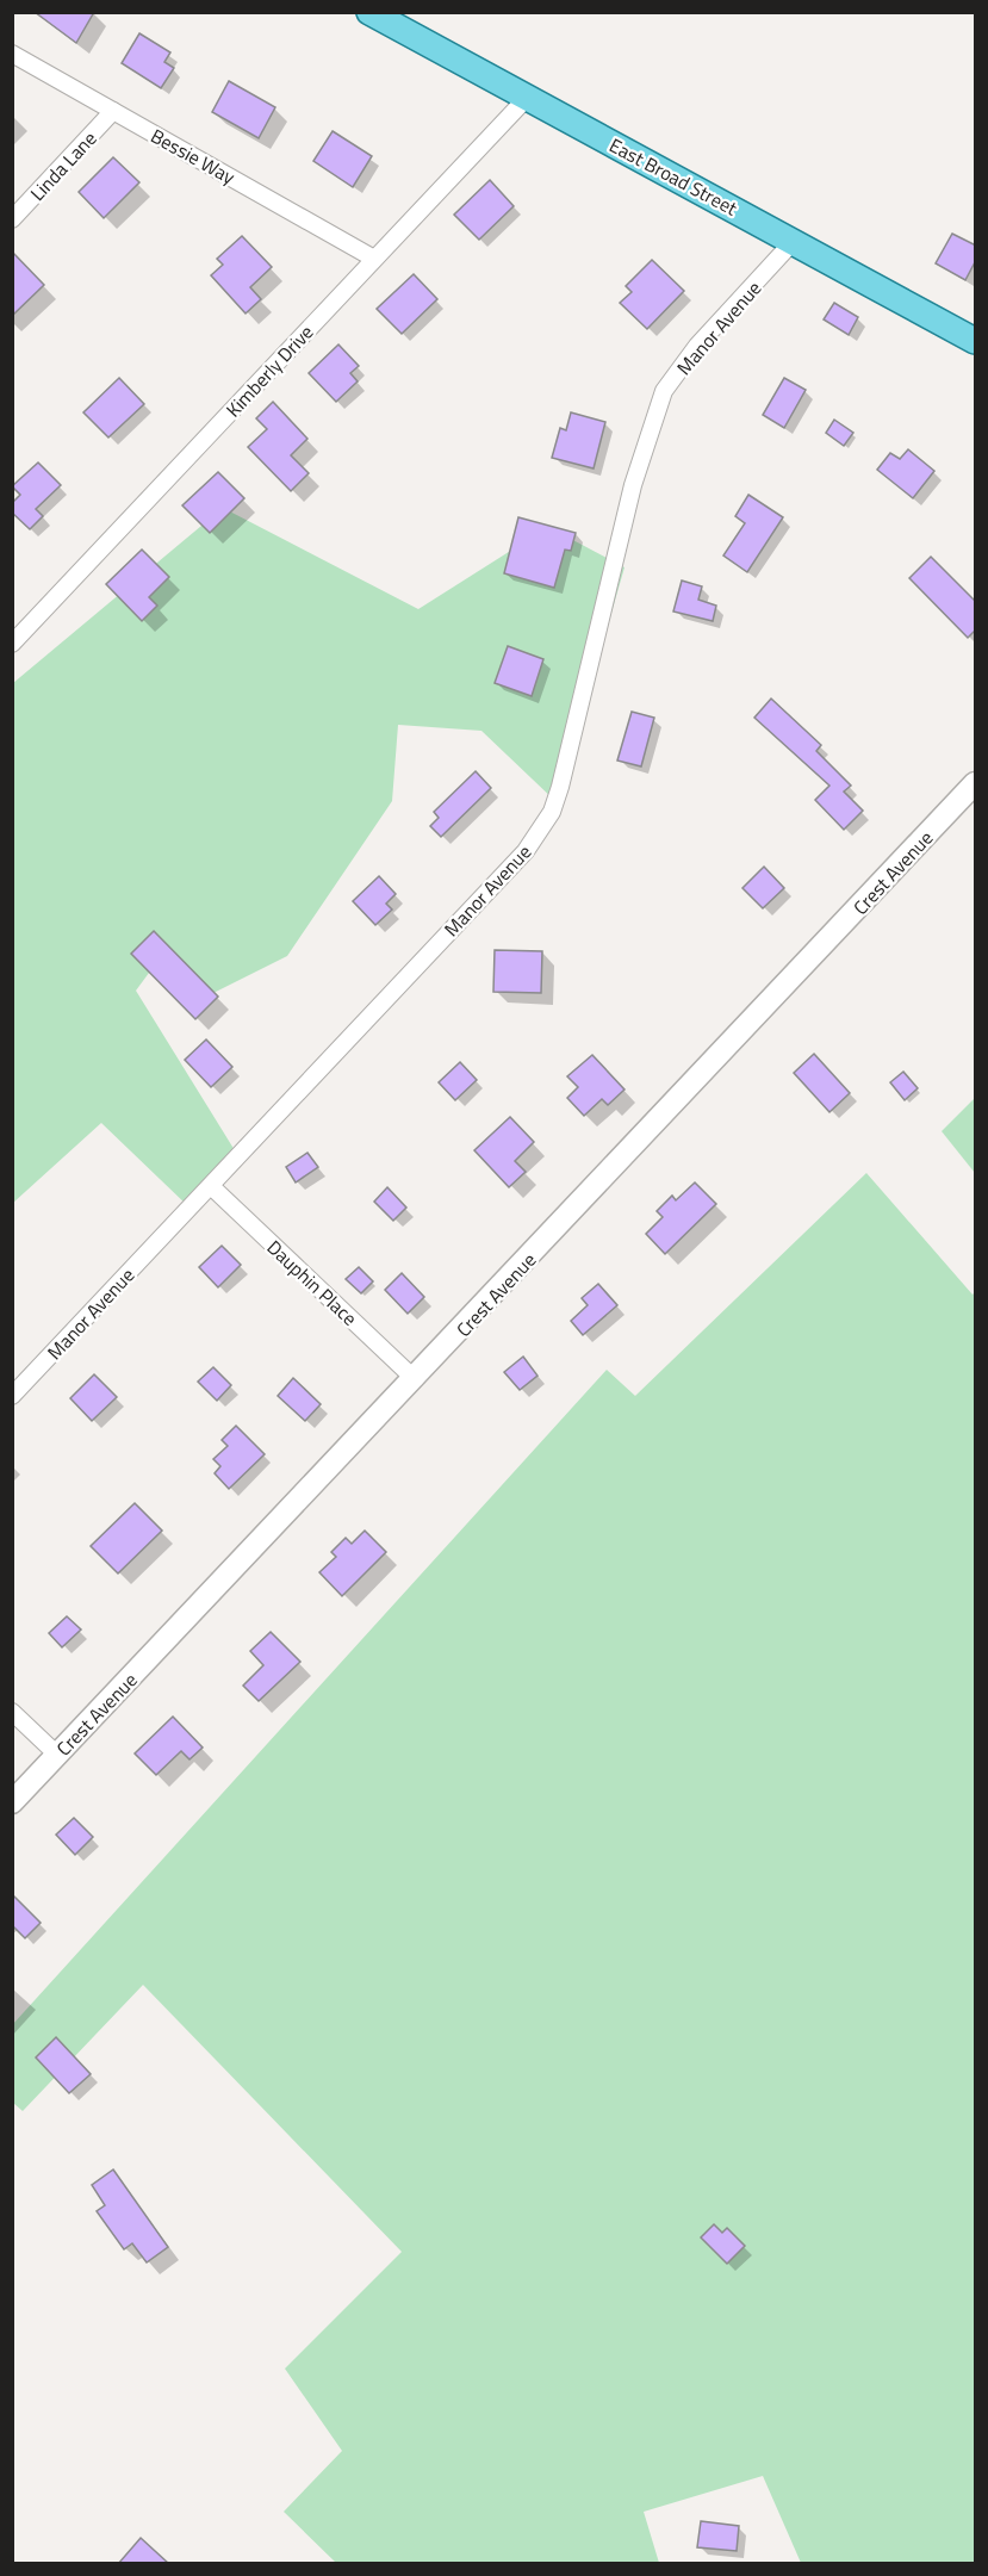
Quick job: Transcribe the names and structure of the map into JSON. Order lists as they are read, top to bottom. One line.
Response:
{"streets":{"main road":["East Broad Street"],"street":["Bessie Way","Linda Lane","Manor Avenue","Kimberly Drive","Crest Avenue","Dauphin Place"]},"crossings":[["Bessie Way","Linda Lane"],["Bessie Way","Kimberly Drive"],["East Broad Street","Manor Avenue"],["East Broad Street","Kimberly Drive"],["Manor Avenue","Dauphin Place"],["Crest Avenue","Dauphin Place"]]}
